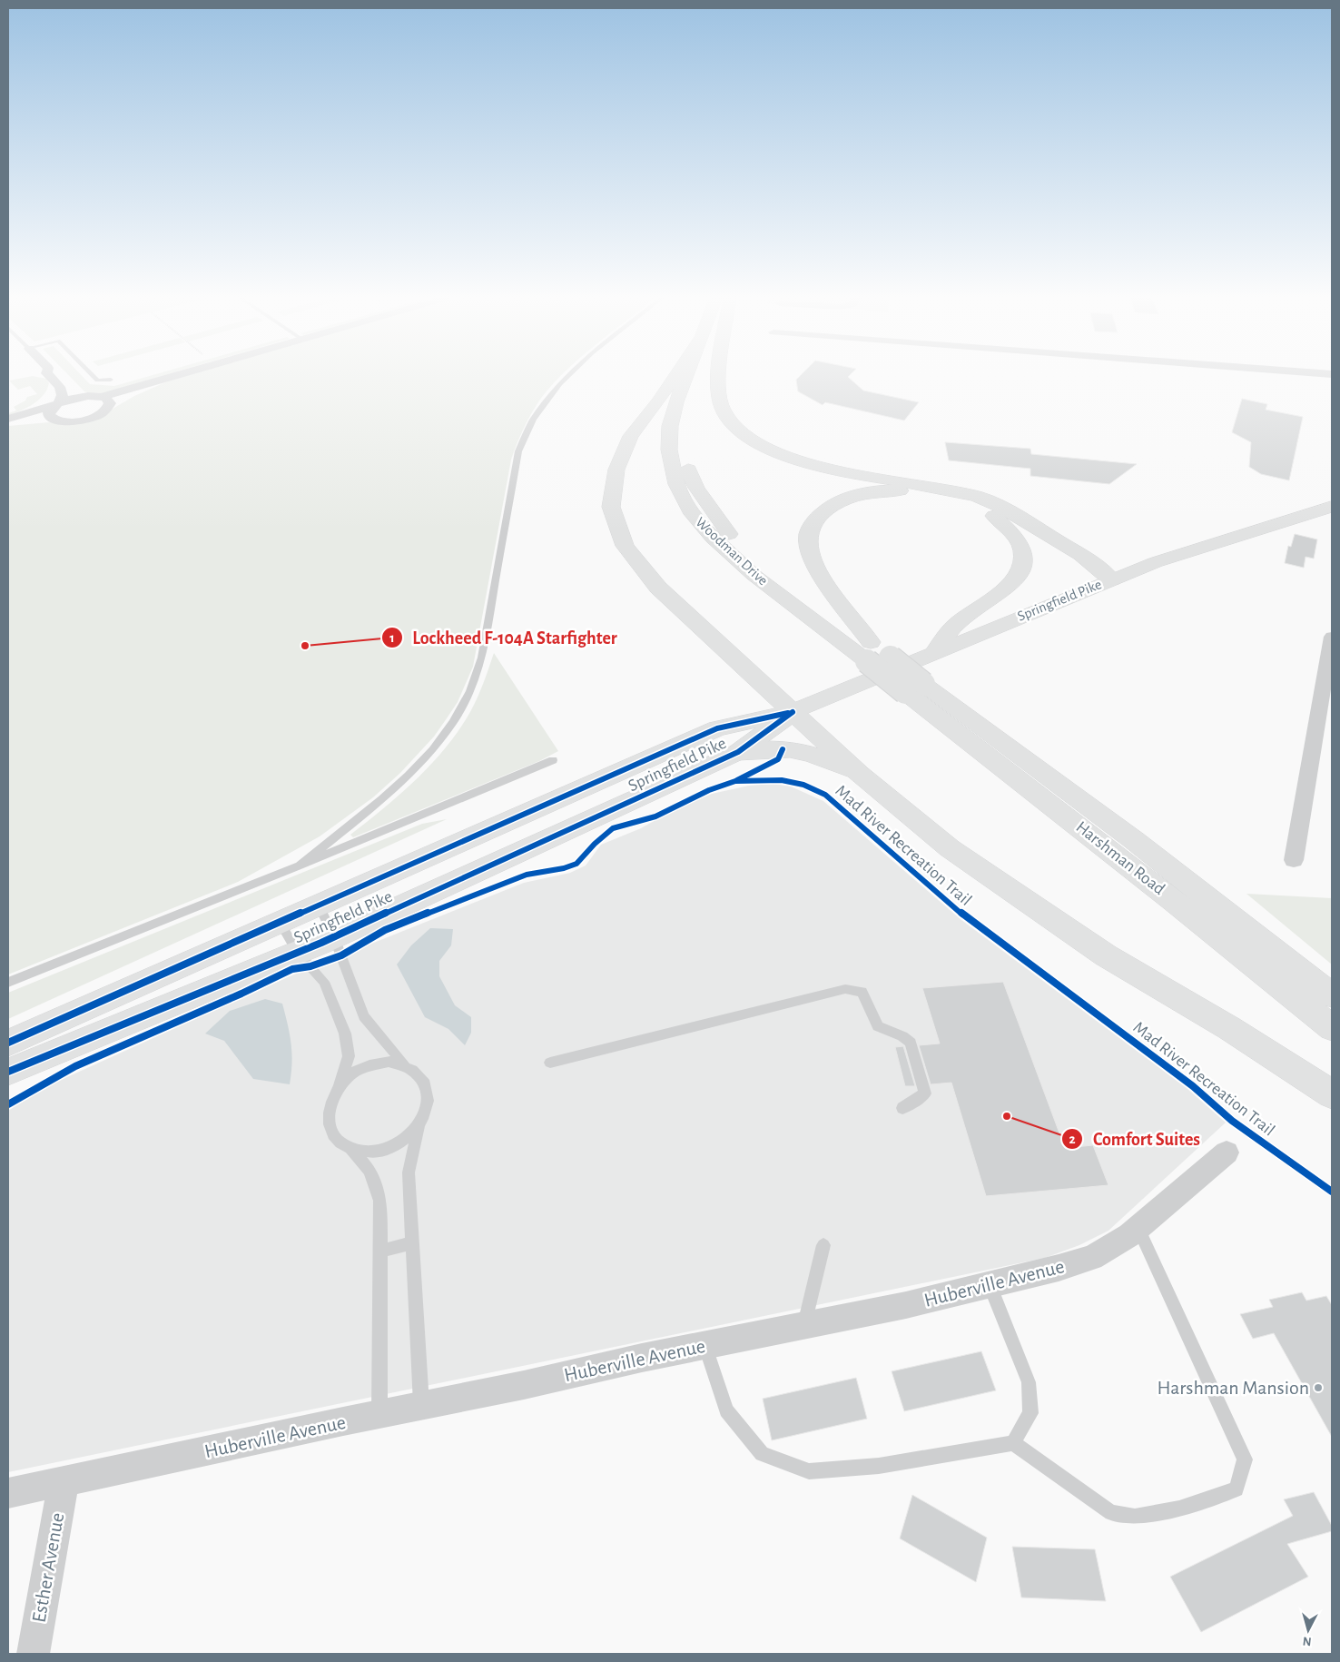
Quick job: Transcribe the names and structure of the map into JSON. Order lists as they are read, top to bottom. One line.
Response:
{"streets":{"main road":["Woodman Drive","Springfield Pike","Harshman Road"],"street":["Huberville Avenue","Esther Avenue"],"cycle path":["Mad River Recreation Trail"]},"crossings":[["Huberville Avenue","Esther Avenue"]],"places":["Lockheed F-104A Starfighter","Comfort Suites","Harshman Mansion"],"north":"bottom"}
